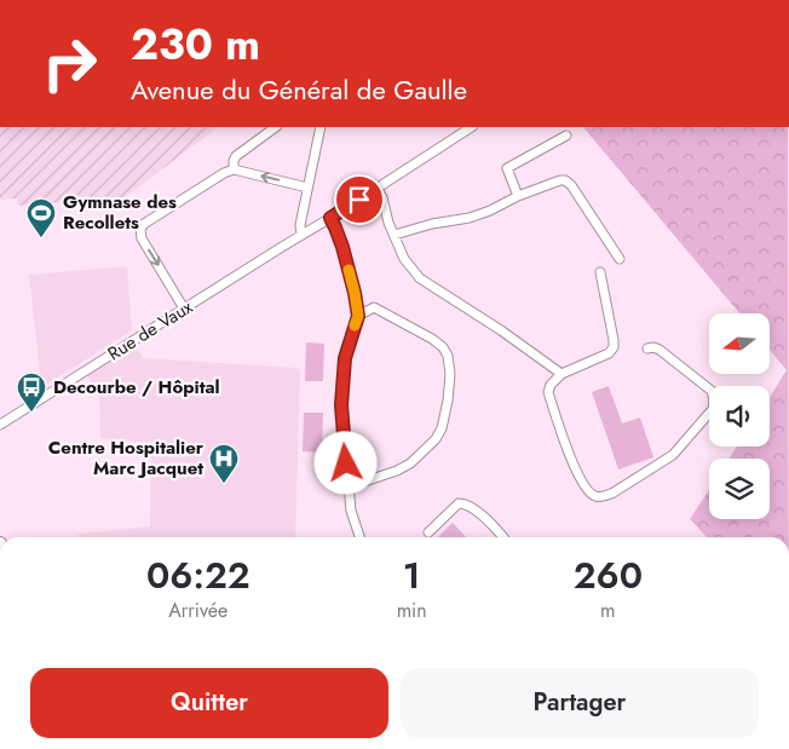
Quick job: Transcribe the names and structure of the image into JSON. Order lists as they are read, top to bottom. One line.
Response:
{"streets":{"street":["Rue de Vaux"]},"places":{"sports":["Gymnase des Recollets"],"bus stop":["Decourbe / Hôpital"],"hospital":["Centre Hospitalier Marc Jacquet"]},"north":"left","page":{"turn":["230 m","Avenue du Général de Gaulle"],"eta":["06:22","Arrivée","1","min","260","m"],"buttons":["Quitter","Partager"]}}
